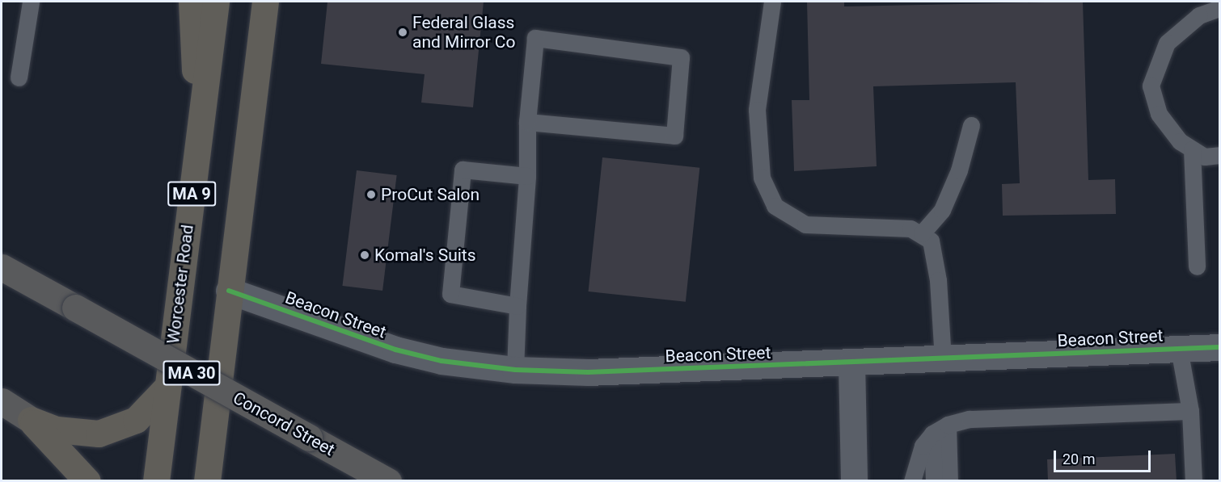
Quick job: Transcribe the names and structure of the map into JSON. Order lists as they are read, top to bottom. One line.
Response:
{"streets":{"highway":["MA 9","Worcester Road","MA 30"],"main road":["Concord Street"],"street":["Beacon Street"]},"crossings":[["MA 9","Beacon Street"],["Worcester Road","MA 30"]],"places":["Federal Glass and Mirror Co","ProCut Salon","Komal's Suits"],"scale_bar":"20 m"}
